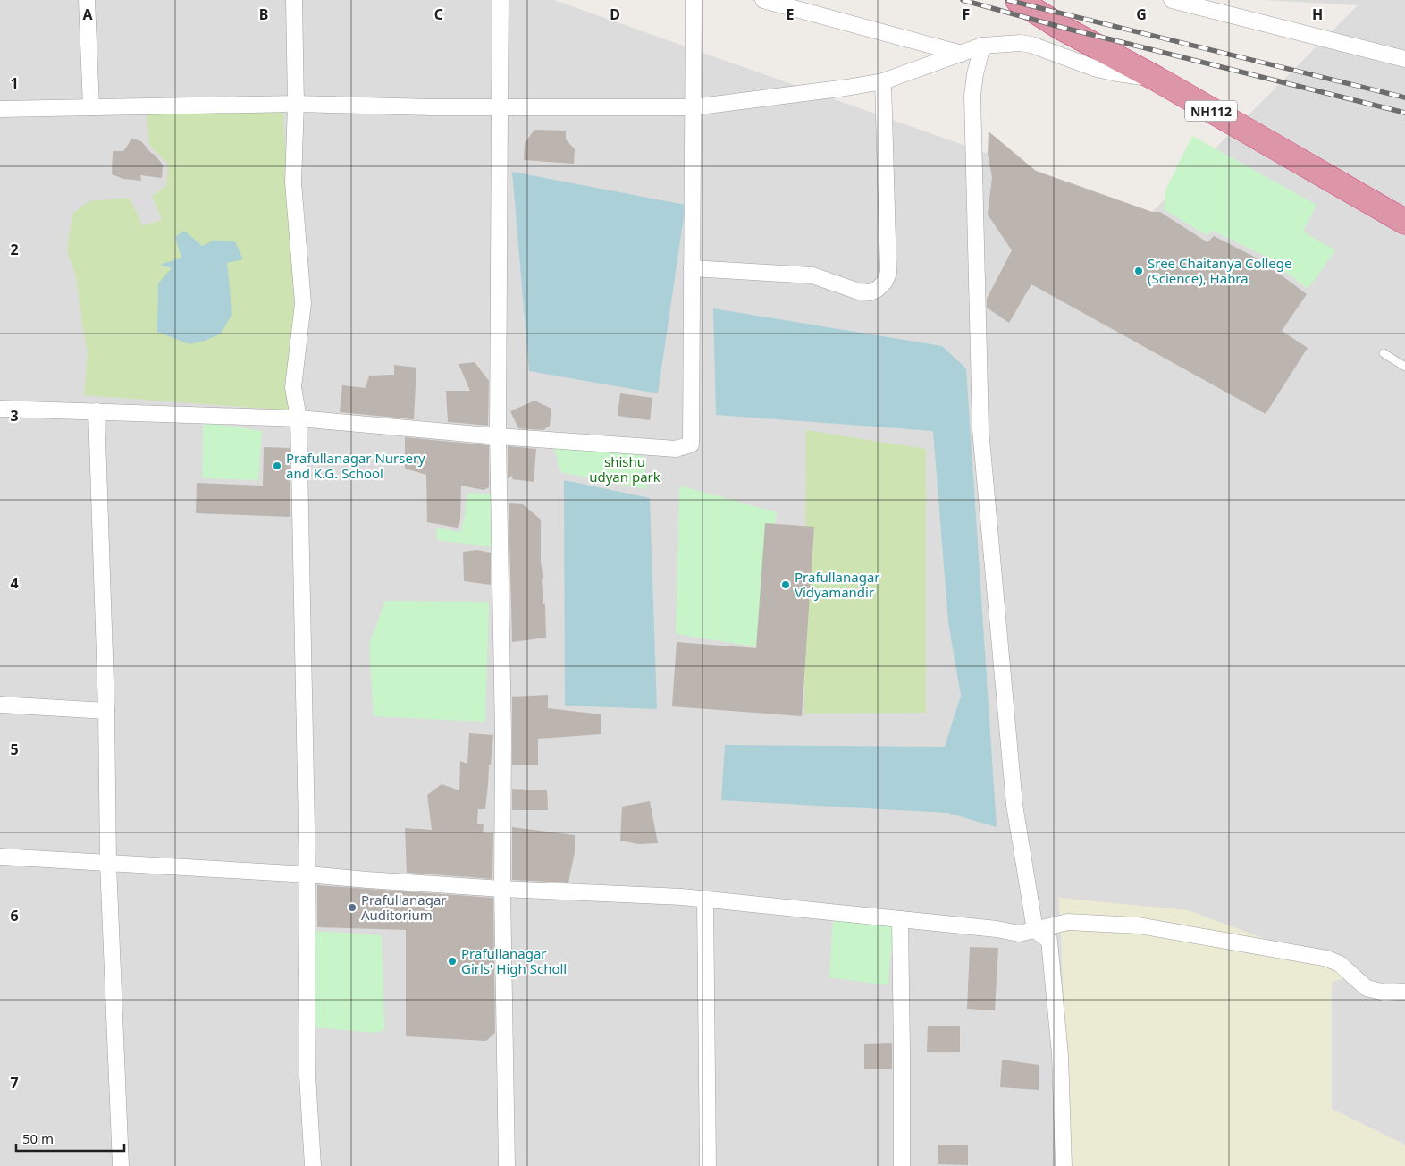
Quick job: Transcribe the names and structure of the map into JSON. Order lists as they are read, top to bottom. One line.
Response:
{"streets":{"highway":["NH112"]},"parks":["shishu udyan park"],"places":["Sree Chaitanya College (Science), Habra","Prafullanagar Nursery and K.G. School","Prafullanagar Vidyamandir","Prafullanagar Auditorium","Prafullanagar Girls' High Scholl"],"scale_bar":"50 m","grid":{"columns":["A","B","C","D","E","F","G","H"],"rows":["1","2","3","4","5","6","7"]}}
